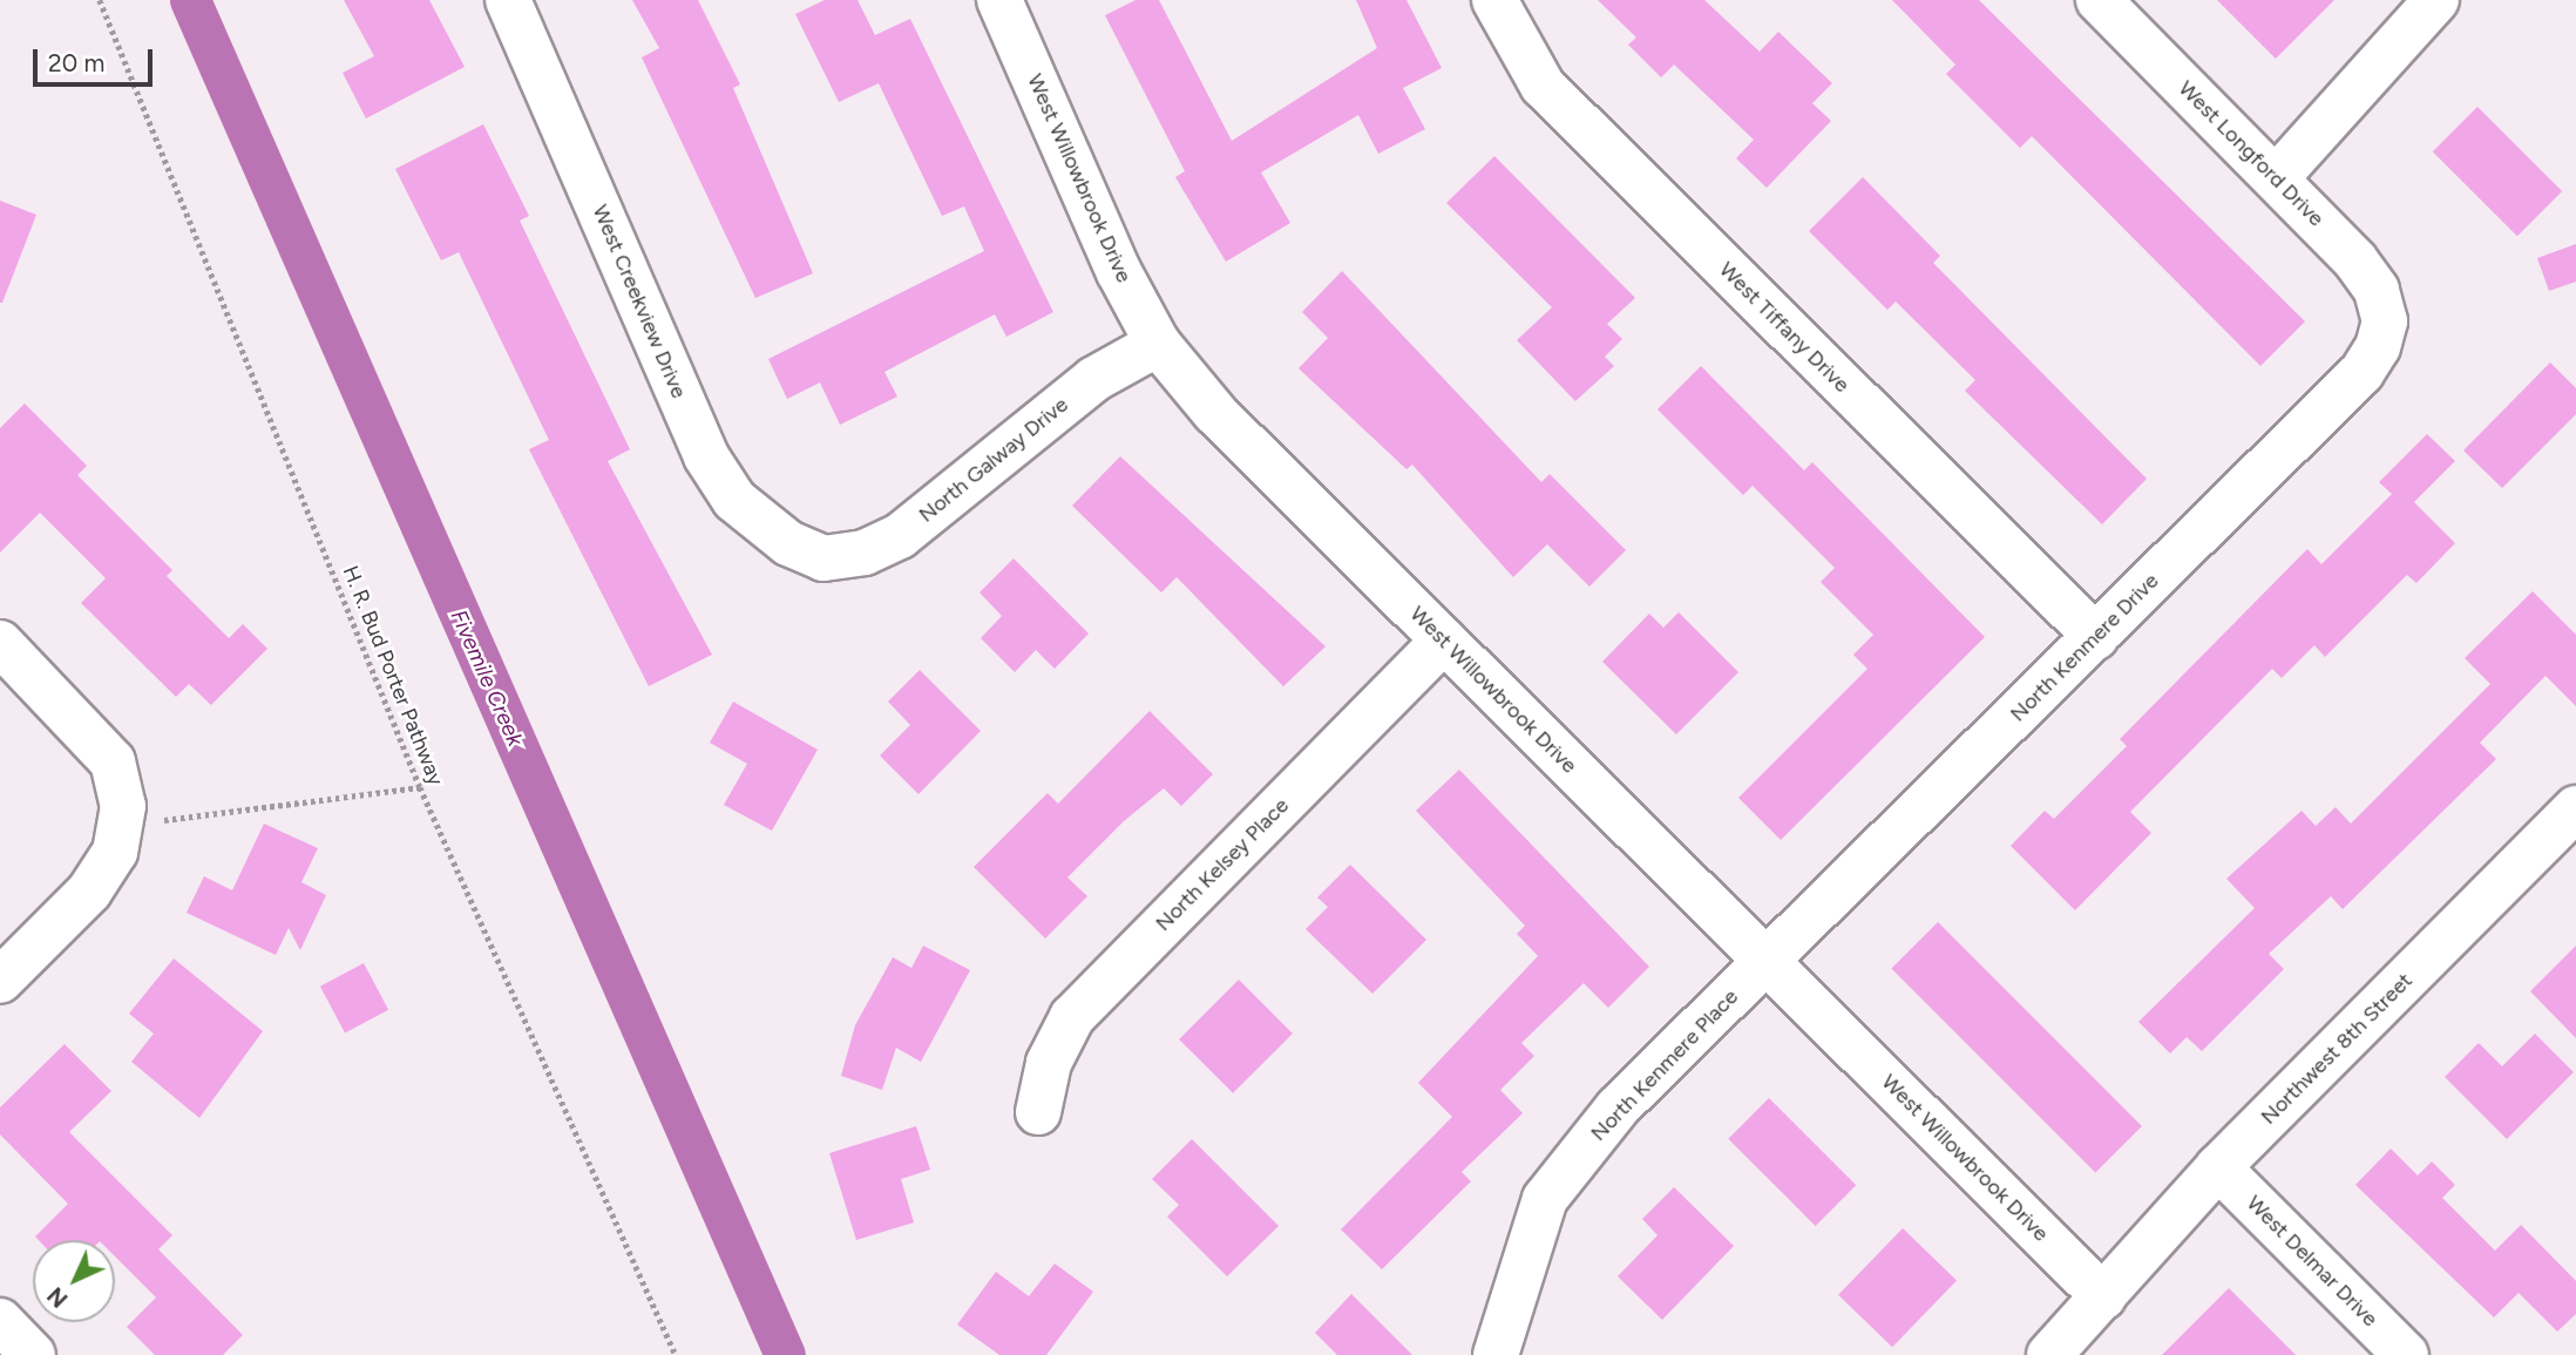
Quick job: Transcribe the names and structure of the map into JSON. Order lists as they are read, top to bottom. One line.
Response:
{"streets":{"street":["West Longford Drive","West Willowbrook Drive","West Creekview Drive","West Tiffany Drive","North Galway Drive","North Kenmere Drive","North Kelsey Place","Northwest 8th Street","North Kenmere Place","West Delmar Drive"],"path":["H. R. Bud Porter Pathway"]},"crossings":[["West Longford Drive","North Kenmere Drive"],["West Willowbrook Drive","North Galway Drive"],["West Willowbrook Drive","North Kenmere Drive"],["West Willowbrook Drive","North Kelsey Place"],["West Willowbrook Drive","Northwest 8th Street"],["West Willowbrook Drive","North Kenmere Place"],["West Creekview Drive","North Galway Drive"],["West Tiffany Drive","North Kenmere Drive"],["North Kenmere Drive","North Kenmere Place"],["Northwest 8th Street","West Delmar Drive"]],"water":["Fivemile Creek"],"scale_bar":"20 m","north":"bottom left"}
